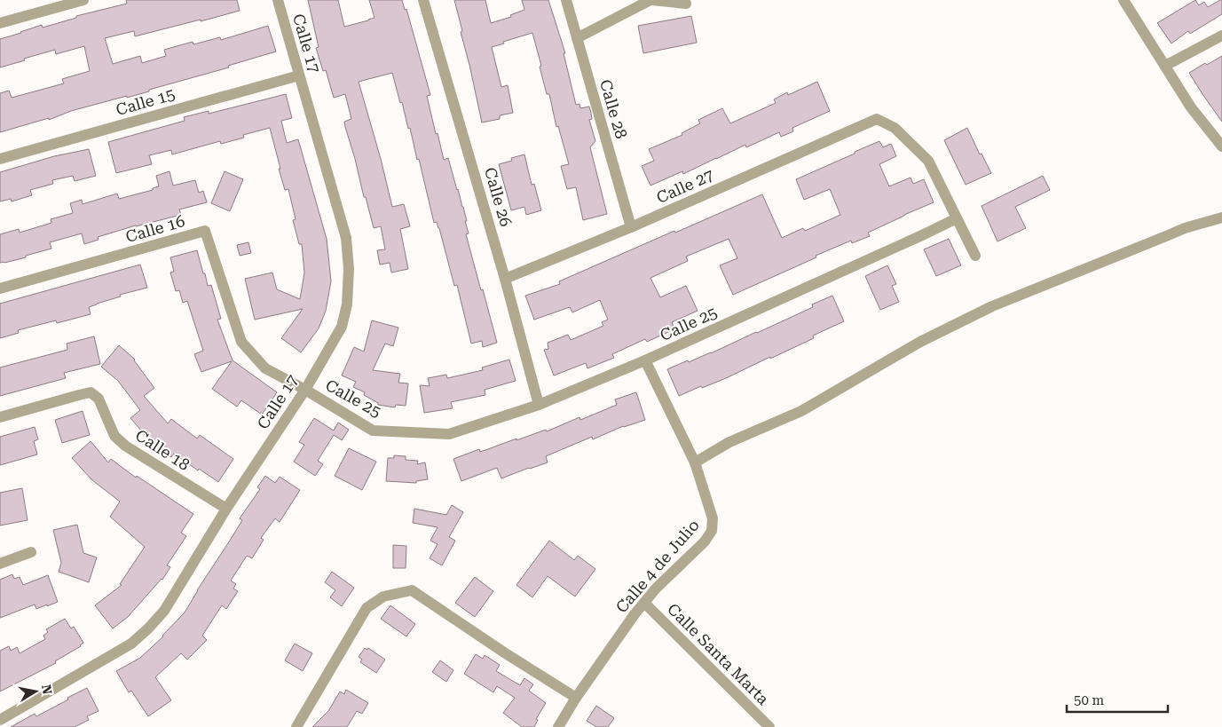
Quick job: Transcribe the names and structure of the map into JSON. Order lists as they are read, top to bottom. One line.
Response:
{"streets":{"street":["Calle 17","Calle 15","Calle 28","Calle 27","Calle 26","Calle 16","Calle 25","Calle 18","Calle 4 de Julio","Calle Santa Marta"]},"crossings":[["Calle 17","Calle 15"],["Calle 17","Calle 16"],["Calle 17","Calle 25"],["Calle 17","Calle 18"],["Calle 28","Calle 27"],["Calle 27","Calle 26"],["Calle 27","Calle 25"],["Calle 26","Calle 25"],["Calle 16","Calle 25"],["Calle 4 de Julio","Calle Santa Marta"]],"scale_bar":"50 m","north":"right"}
